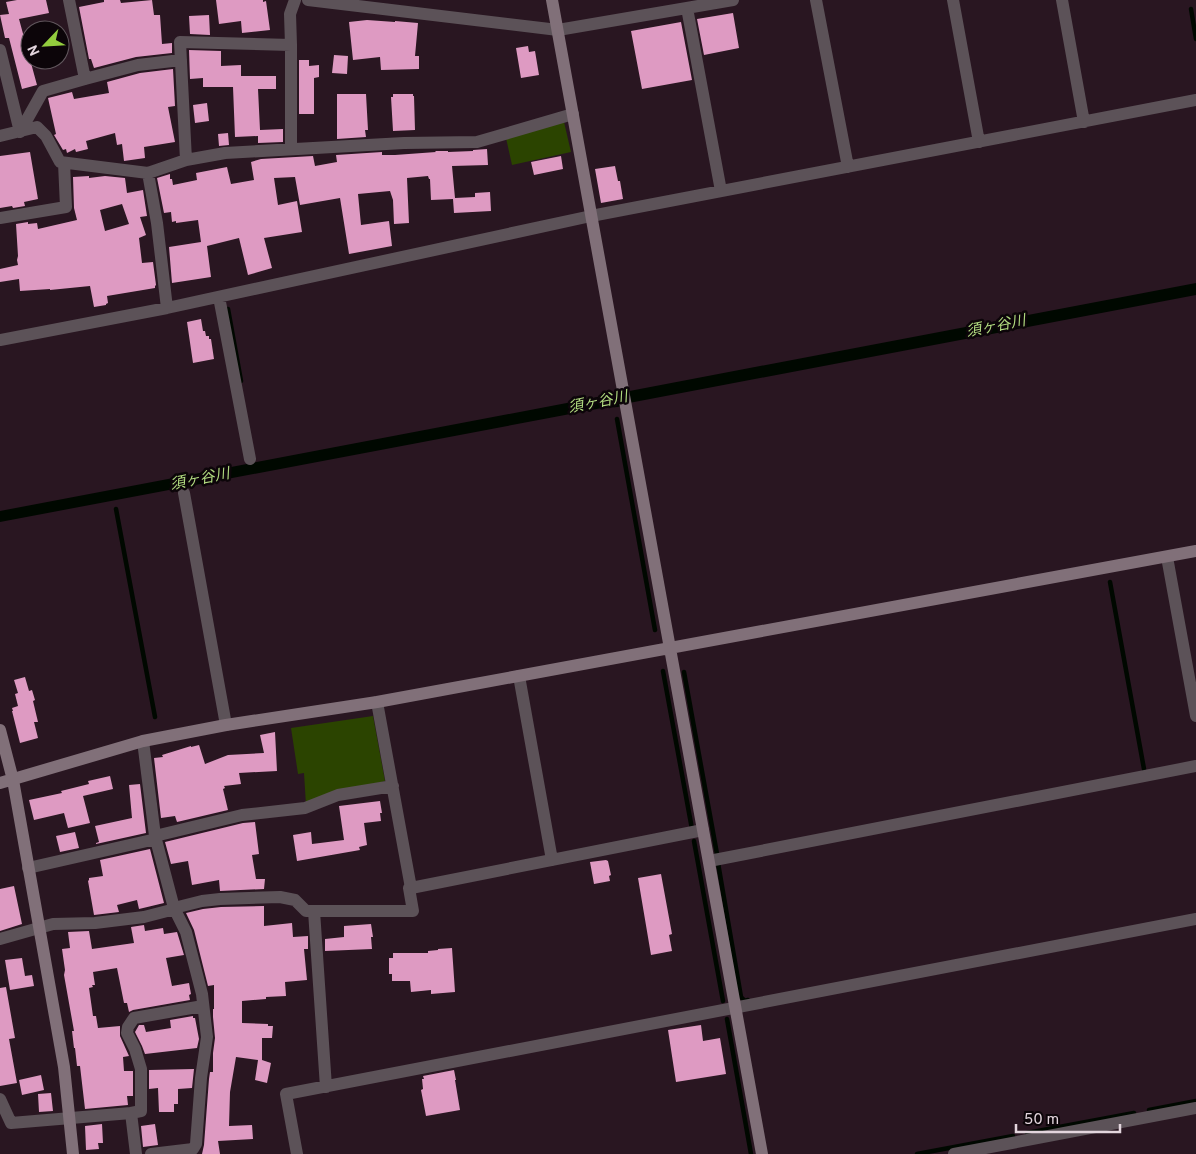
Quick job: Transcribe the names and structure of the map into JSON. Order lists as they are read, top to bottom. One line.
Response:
{"water":["須ヶ谷川"],"scale_bar":"50 m","north":"bottom left"}
